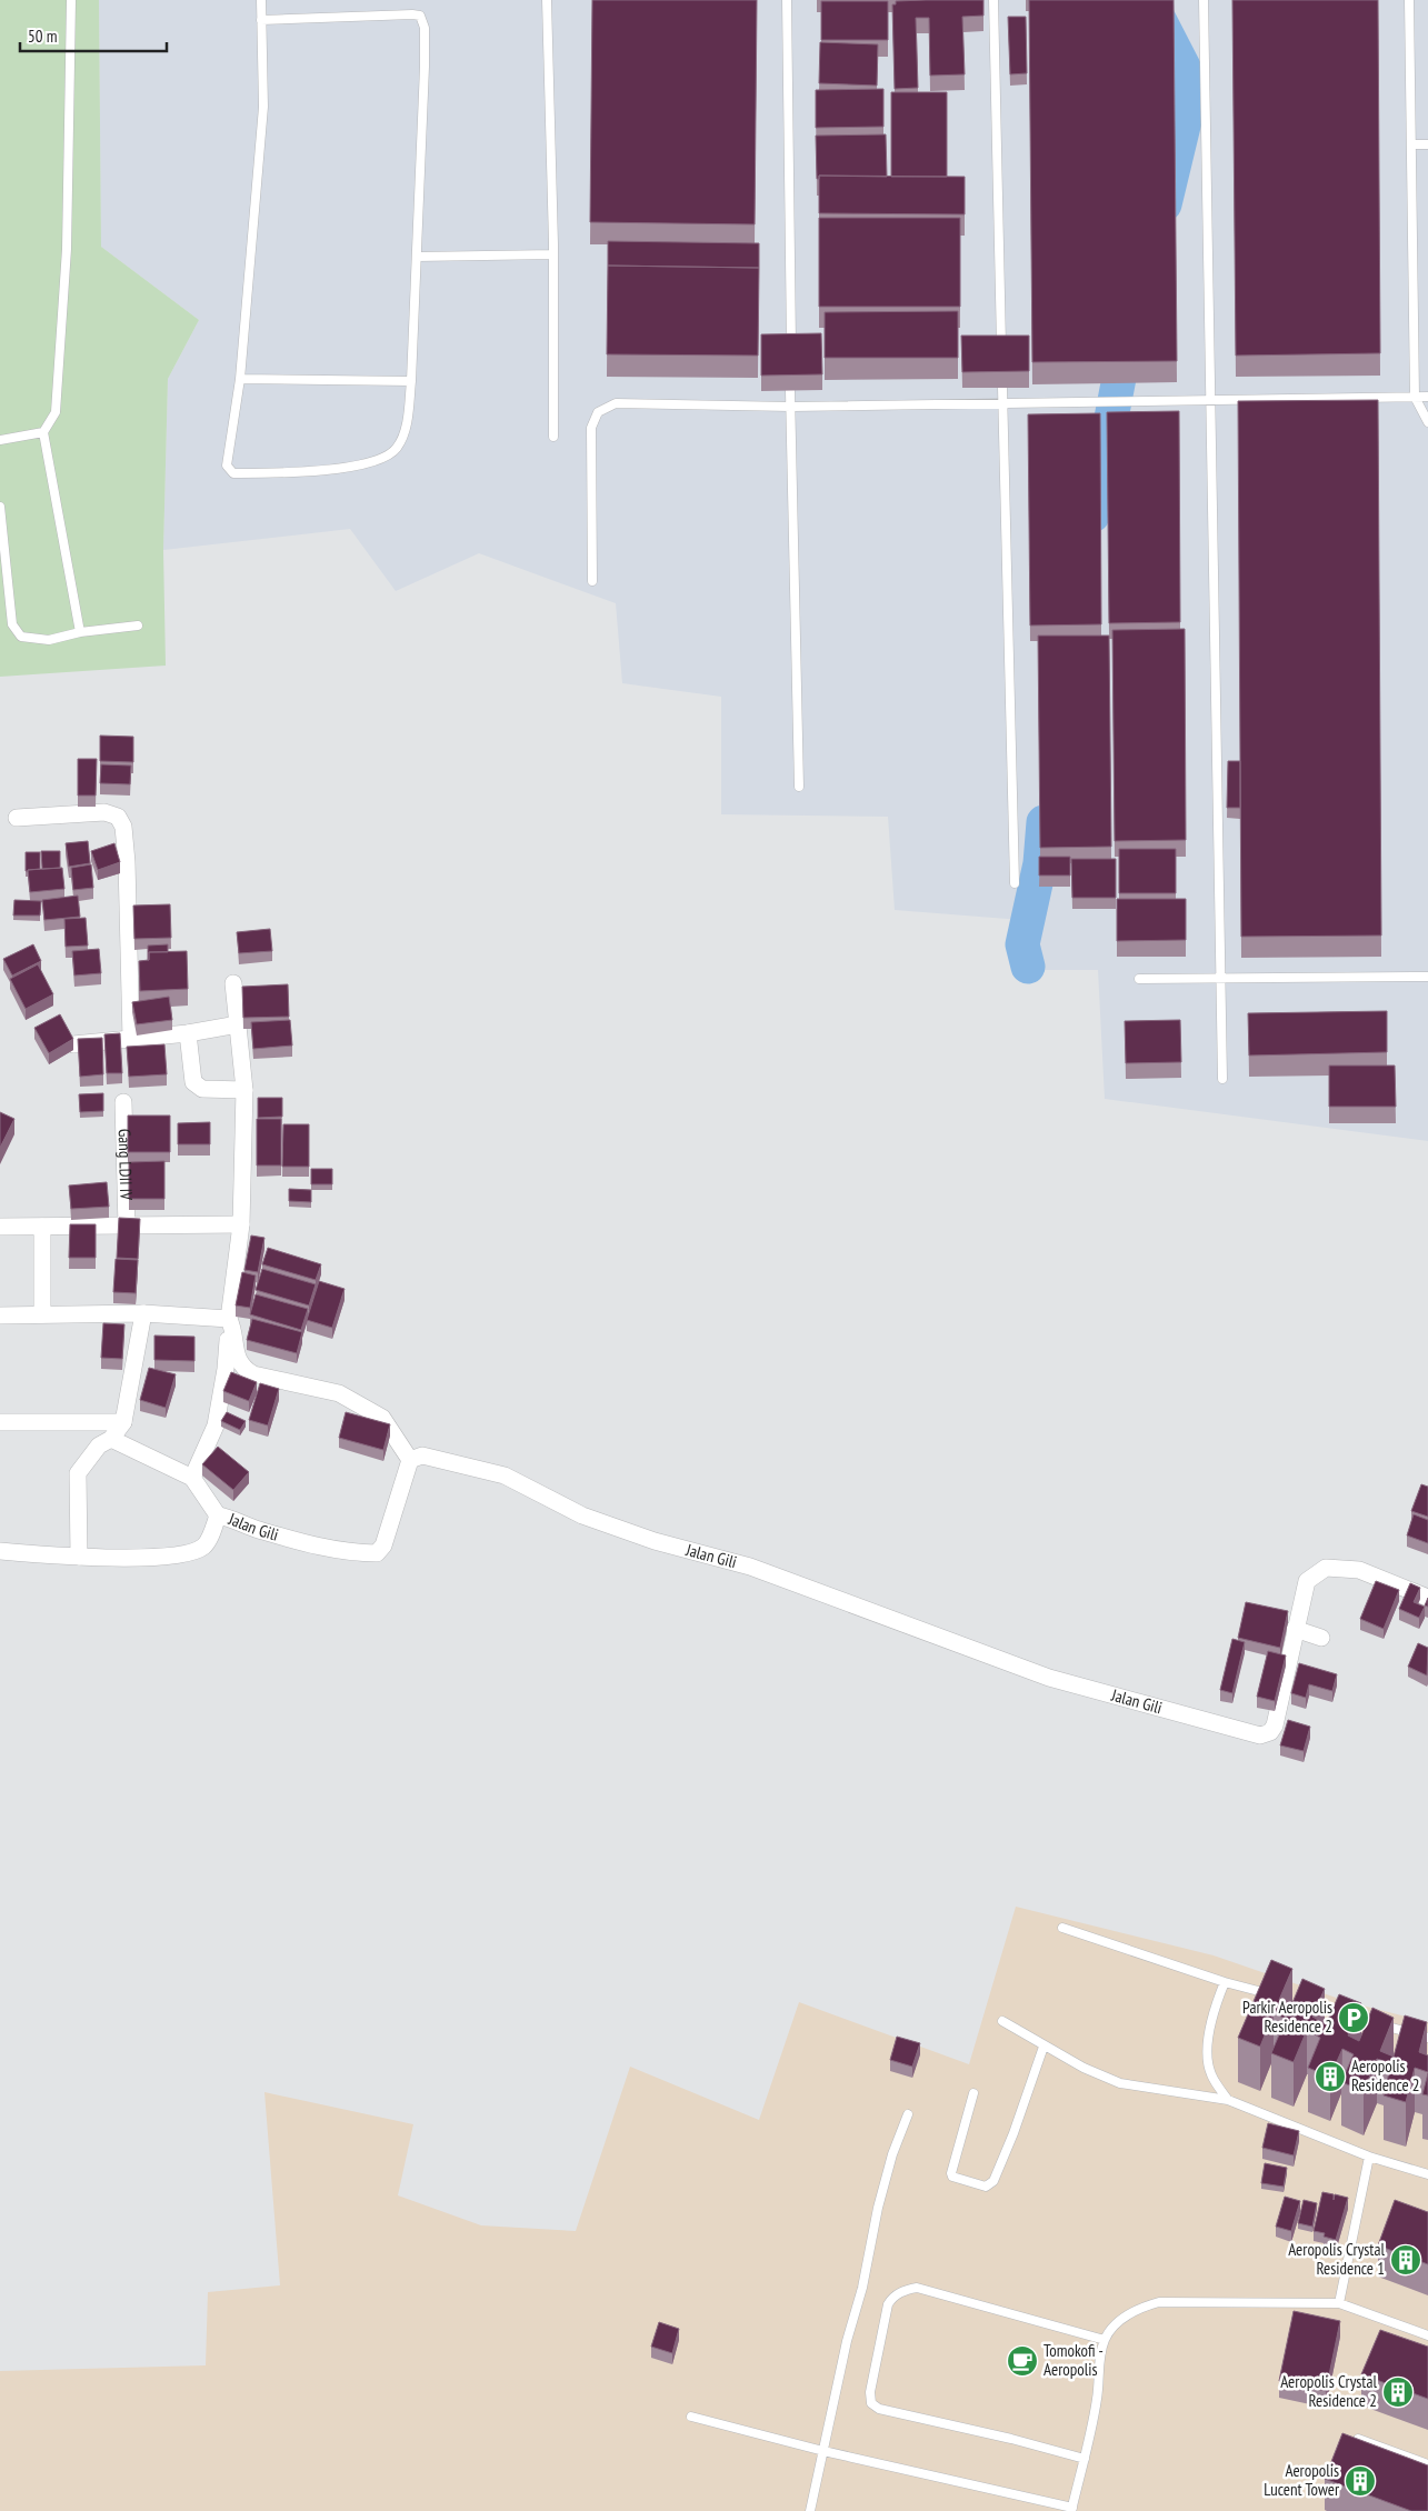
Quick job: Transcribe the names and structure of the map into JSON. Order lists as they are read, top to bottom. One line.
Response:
{"streets":{"street":["Gang LDII IV","Jalan Gili"]},"places":{"parking":["Parkir Aeropolis Residence 2"],"building":["Aeropolis Residence 2","Aeropolis Crystal Residence 1","Aeropolis Crystal Residence 2","Aeropolis Lucent Tower"],"cafe":["Tomokofi - Aeropolis"]},"scale_bar":"50 m"}
